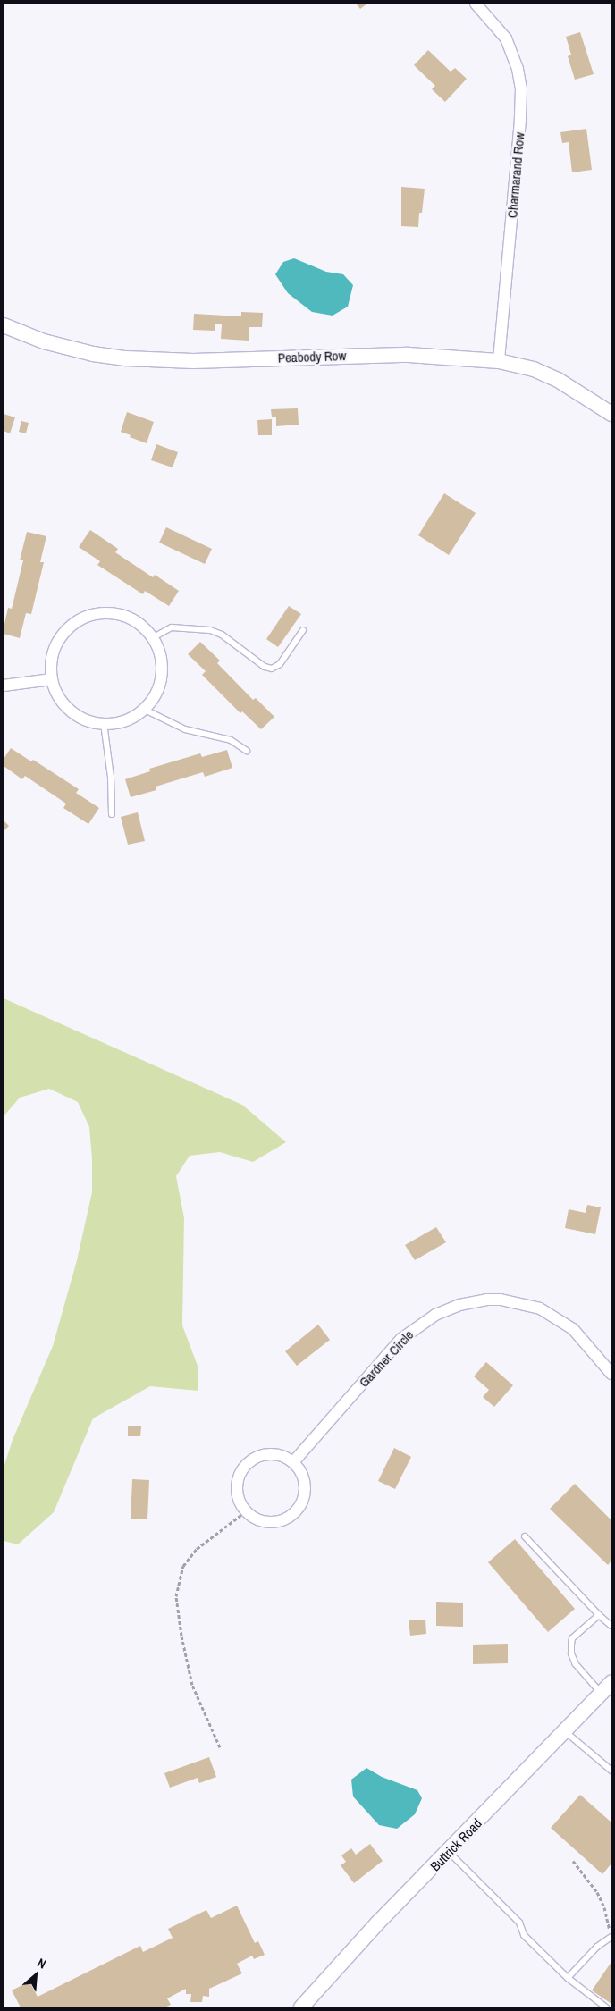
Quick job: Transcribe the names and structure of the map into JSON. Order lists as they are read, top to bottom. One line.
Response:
{"streets":{"street":["Charmarand Row","Peabody Row","Gardner Circle","Buttrick Road"]},"crossings":[["Charmarand Row","Peabody Row"]],"north":"top right"}
